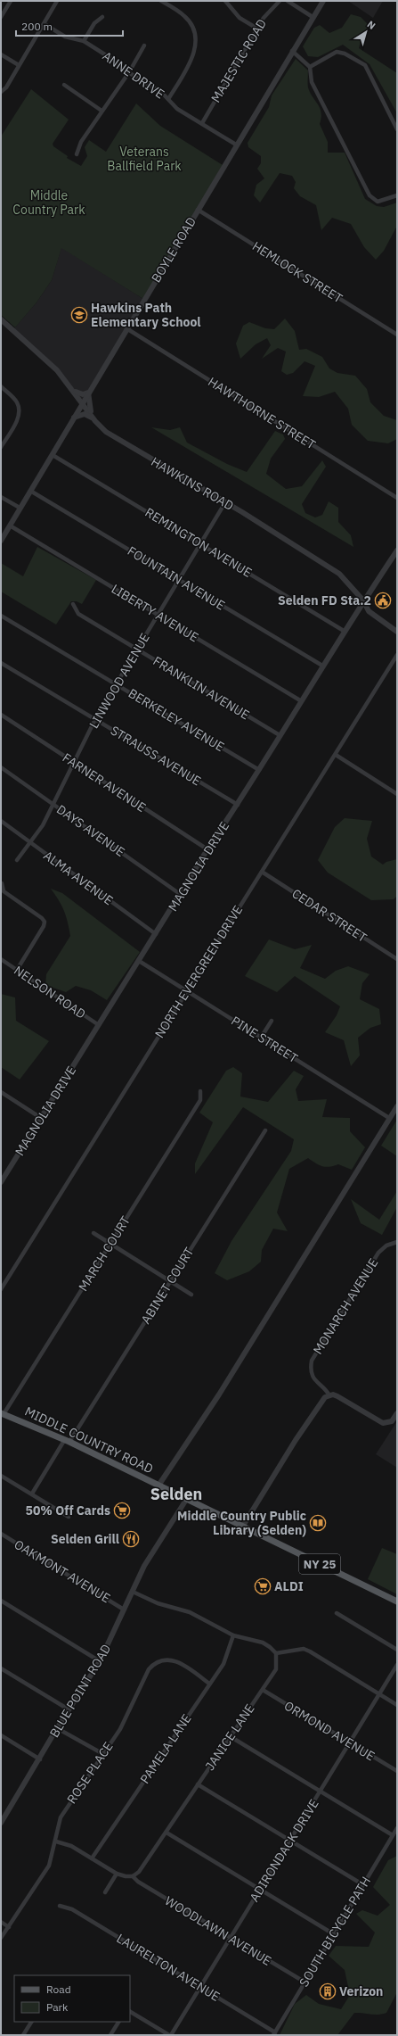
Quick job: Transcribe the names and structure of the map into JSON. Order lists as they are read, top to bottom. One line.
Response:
{"streets":{"main road":["MIDDLE COUNTRY ROAD","NY 25"],"street":["MAJESTIC ROAD","ANNE DRIVE","BOYLE ROAD","HEMLOCK STREET","HAWTHORNE STREET","HAWKINS ROAD","REMINGTON AVENUE","FOUNTAIN AVENUE","LIBERTY AVENUE","LINWOOD AVENUE","FRANKLIN AVENUE","BERKELEY AVENUE","STRAUSS AVENUE","FARNER AVENUE","DAYS AVENUE","MAGNOLIA DRIVE","ALMA AVENUE","CEDAR STREET","NORTH EVERGREEN DRIVE","NELSON ROAD","PINE STREET","MARCH COURT","ABINET COURT","MONARCH AVENUE","OAKMONT AVENUE","BLUE POINT ROAD","ORMOND AVENUE","JANICE LANE","PAMELA LANE","ROSE PLACE","ADIRONDACK DRIVE","WOODLAWN AVENUE","SOUTH BICYCLE PATH","LAURELTON AVENUE"]},"crossings":[["MAJESTIC ROAD","ANNE DRIVE"],["ANNE DRIVE","BOYLE ROAD"],["BOYLE ROAD","HEMLOCK STREET"],["BOYLE ROAD","HAWTHORNE STREET"],["BOYLE ROAD","HAWKINS ROAD"],["BOYLE ROAD","REMINGTON AVENUE"],["BOYLE ROAD","FOUNTAIN AVENUE"],["BOYLE ROAD","LIBERTY AVENUE"],["HAWKINS ROAD","LINWOOD AVENUE"],["HAWKINS ROAD","MAGNOLIA DRIVE"],["REMINGTON AVENUE","LINWOOD AVENUE"],["REMINGTON AVENUE","MAGNOLIA DRIVE"],["FOUNTAIN AVENUE","LINWOOD AVENUE"],["FOUNTAIN AVENUE","MAGNOLIA DRIVE"],["LIBERTY AVENUE","LINWOOD AVENUE"],["LIBERTY AVENUE","MAGNOLIA DRIVE"],["LINWOOD AVENUE","FRANKLIN AVENUE"],["LINWOOD AVENUE","BERKELEY AVENUE"],["LINWOOD AVENUE","STRAUSS AVENUE"],["LINWOOD AVENUE","FARNER AVENUE"],["LINWOOD AVENUE","DAYS AVENUE"],["LINWOOD AVENUE","ALMA AVENUE"],["FRANKLIN AVENUE","MAGNOLIA DRIVE"],["BERKELEY AVENUE","MAGNOLIA DRIVE"],["STRAUSS AVENUE","MAGNOLIA DRIVE"],["FARNER AVENUE","MAGNOLIA DRIVE"],["DAYS AVENUE","MAGNOLIA DRIVE"],["MAGNOLIA DRIVE","ALMA AVENUE"],["MAGNOLIA DRIVE","NELSON ROAD"],["MAGNOLIA DRIVE","PINE STREET"],["CEDAR STREET","NORTH EVERGREEN DRIVE"],["NORTH EVERGREEN DRIVE","PINE STREET"],["MARCH COURT","MIDDLE COUNTRY ROAD"],["ABINET COURT","MIDDLE COUNTRY ROAD"],["MIDDLE COUNTRY ROAD","BLUE POINT ROAD"],["OAKMONT AVENUE","BLUE POINT ROAD"],["ORMOND AVENUE","JANICE LANE"],["ORMOND AVENUE","ADIRONDACK DRIVE"],["JANICE LANE","WOODLAWN AVENUE"],["PAMELA LANE","ROSE PLACE"],["ADIRONDACK DRIVE","WOODLAWN AVENUE"],["ADIRONDACK DRIVE","LAURELTON AVENUE"],["WOODLAWN AVENUE","SOUTH BICYCLE PATH"],["SOUTH BICYCLE PATH","LAURELTON AVENUE"]],"districts":["Selden"],"parks":["Veterans Ballfield Park","Middle Country Park"],"places":{"school or university":["Hawkins Path Elementary School"],"public building":["Selden FD Sta.2"],"supermarket":["50% Off Cards","ALDI"],"library":["Middle Country Public Library (Selden)"],"restaurant":["Selden Grill"],"building":["Verizon"]},"legend":["Road","Park"],"scale_bar":"200 m","north":"top right"}
